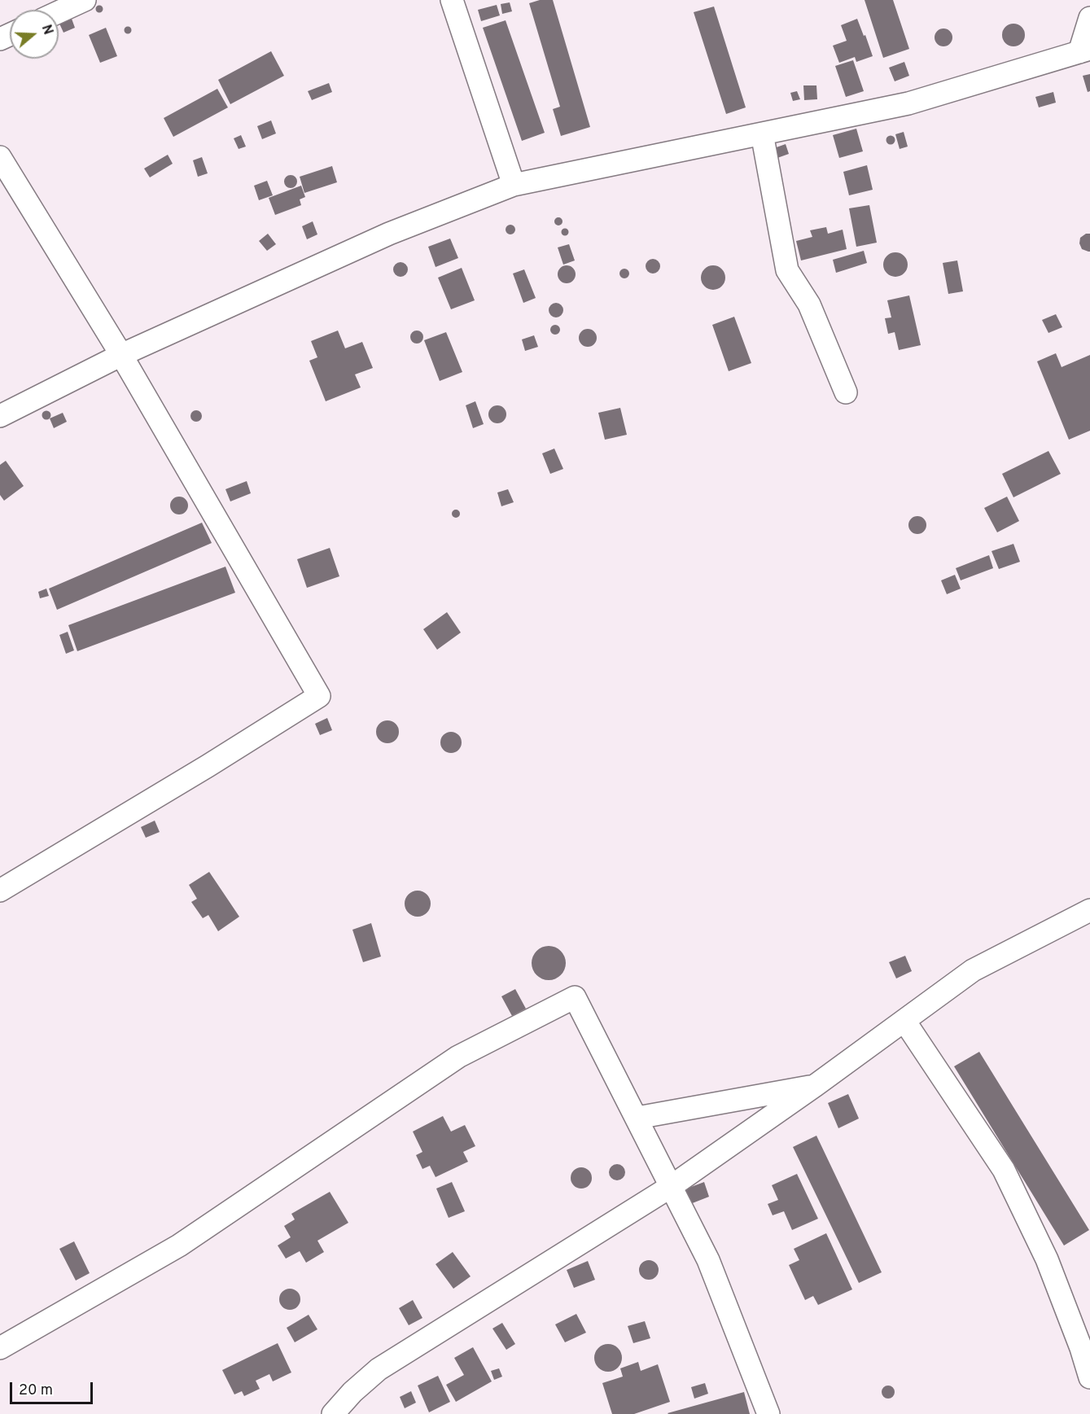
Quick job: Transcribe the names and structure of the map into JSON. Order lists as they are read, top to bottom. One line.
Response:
{"scale_bar":"20 m","north":"right"}
